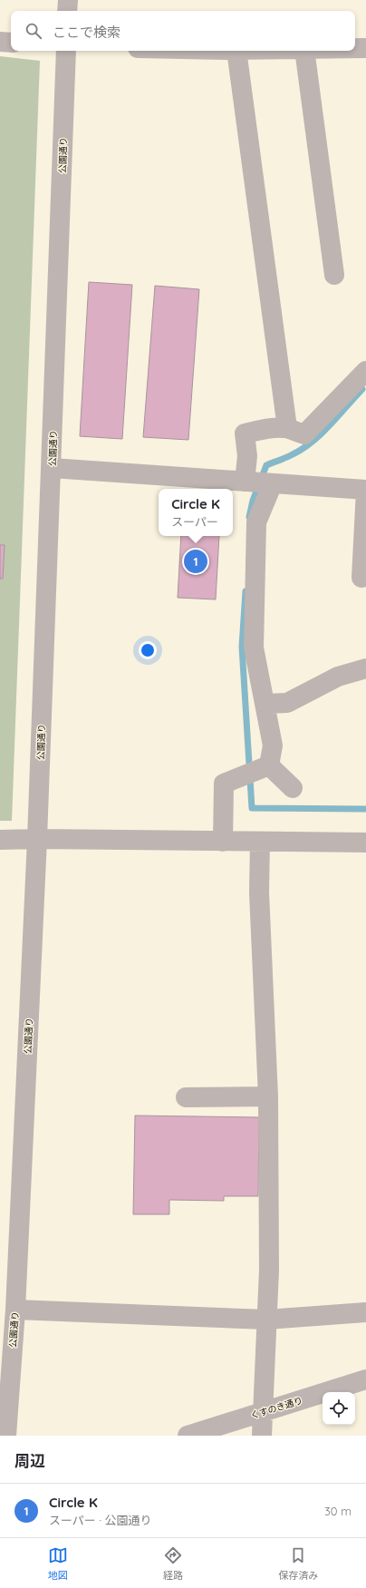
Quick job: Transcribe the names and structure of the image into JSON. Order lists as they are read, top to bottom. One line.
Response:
{"streets":{"street":["公園通り","くすのき通り"]},"page":{"search":"ここで検索","popup":["Circle K","スーパー"],"pins":"1","heading":"周辺","list":[{"mark":"1","name":"Circle K","note":"スーパー · 公園通り","value":"30 m"}],"nav":["地図","経路","保存済み"]}}
